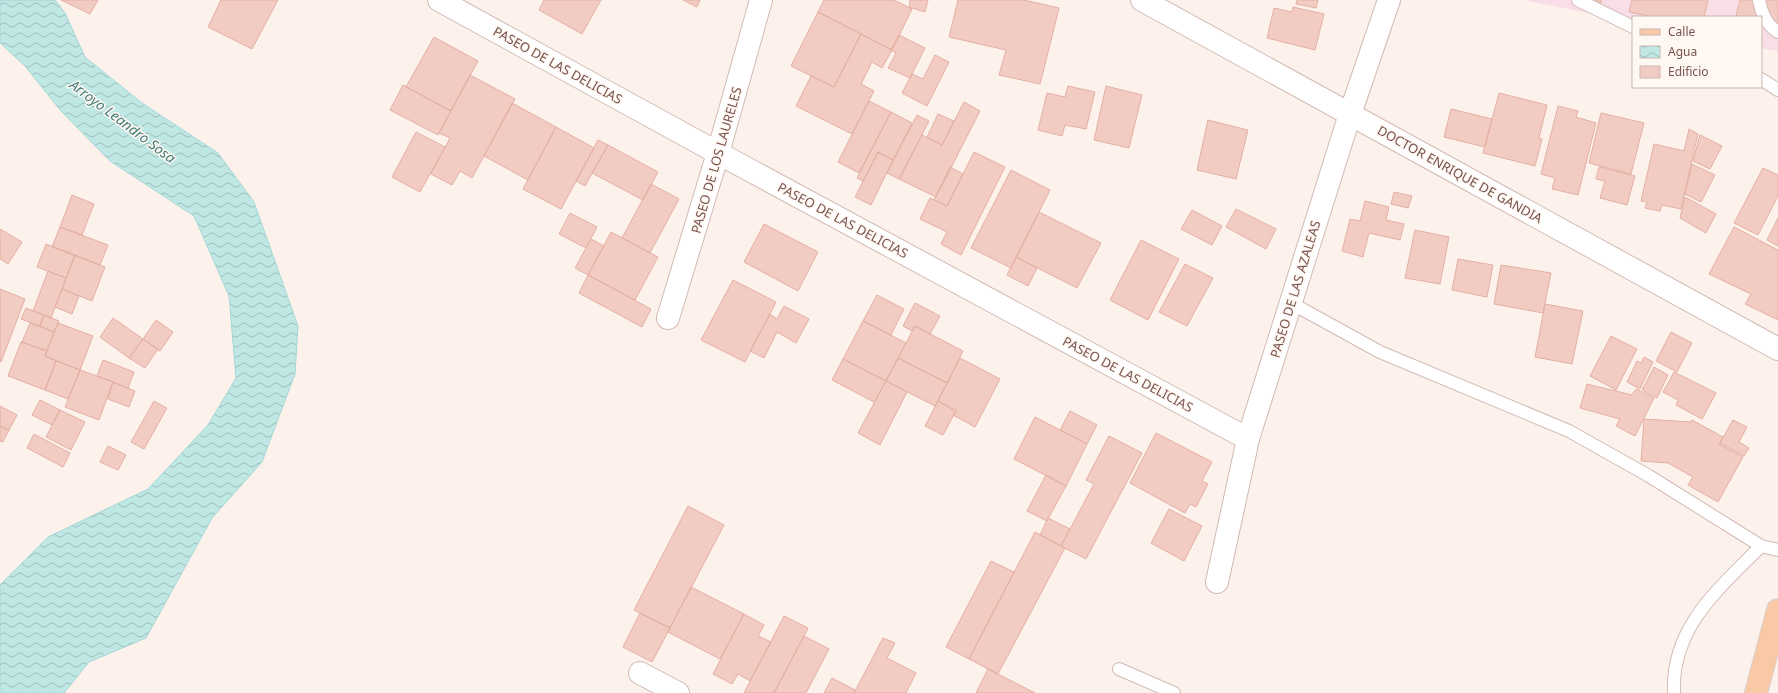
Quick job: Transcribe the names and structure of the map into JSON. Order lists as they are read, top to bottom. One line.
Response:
{"streets":{"street":["PASEO DE LAS DELICIAS","PASEO DE LOS LAURELES","DOCTOR ENRIQUE DE GANDIA","PASEO DE LAS AZALEAS"]},"crossings":[["PASEO DE LAS DELICIAS","PASEO DE LOS LAURELES"],["PASEO DE LAS DELICIAS","PASEO DE LAS AZALEAS"],["DOCTOR ENRIQUE DE GANDIA","PASEO DE LAS AZALEAS"]],"water":["Arroyo Leandro Sosa"],"legend":["Calle","Agua","Edificio"]}
